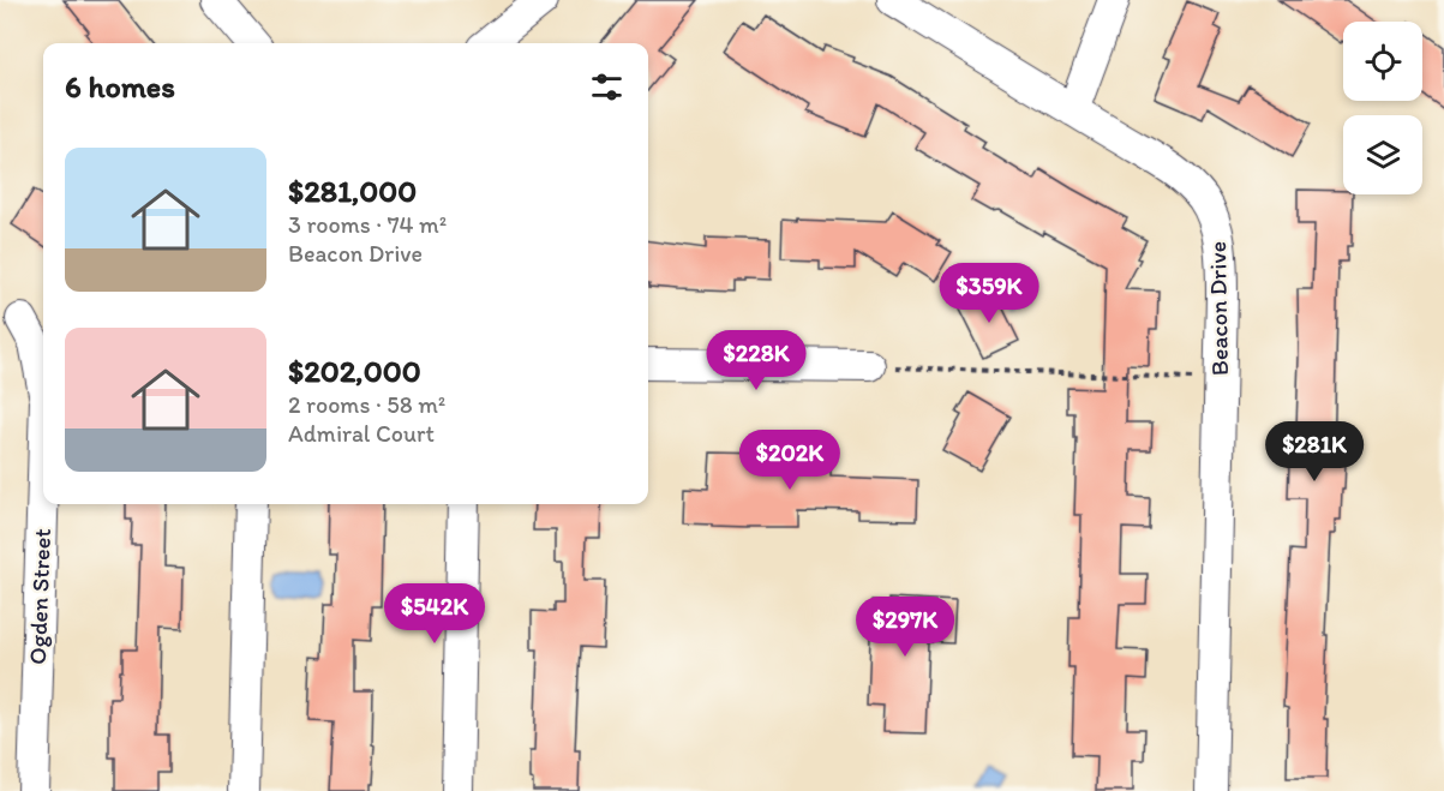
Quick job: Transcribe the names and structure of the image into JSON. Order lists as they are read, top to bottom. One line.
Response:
{"streets":{"street":["Beacon Drive","Ogden Street"]},"page":{"heading":"6 homes","list":[{"name":"$281,000","note":"3 rooms · 74 m² · Beacon Drive"},{"name":"$202,000","note":"2 rooms · 58 m² · Admiral Court"}],"price":["$359K","$228K","$281K","$202K","$542K","$297K"]}}
